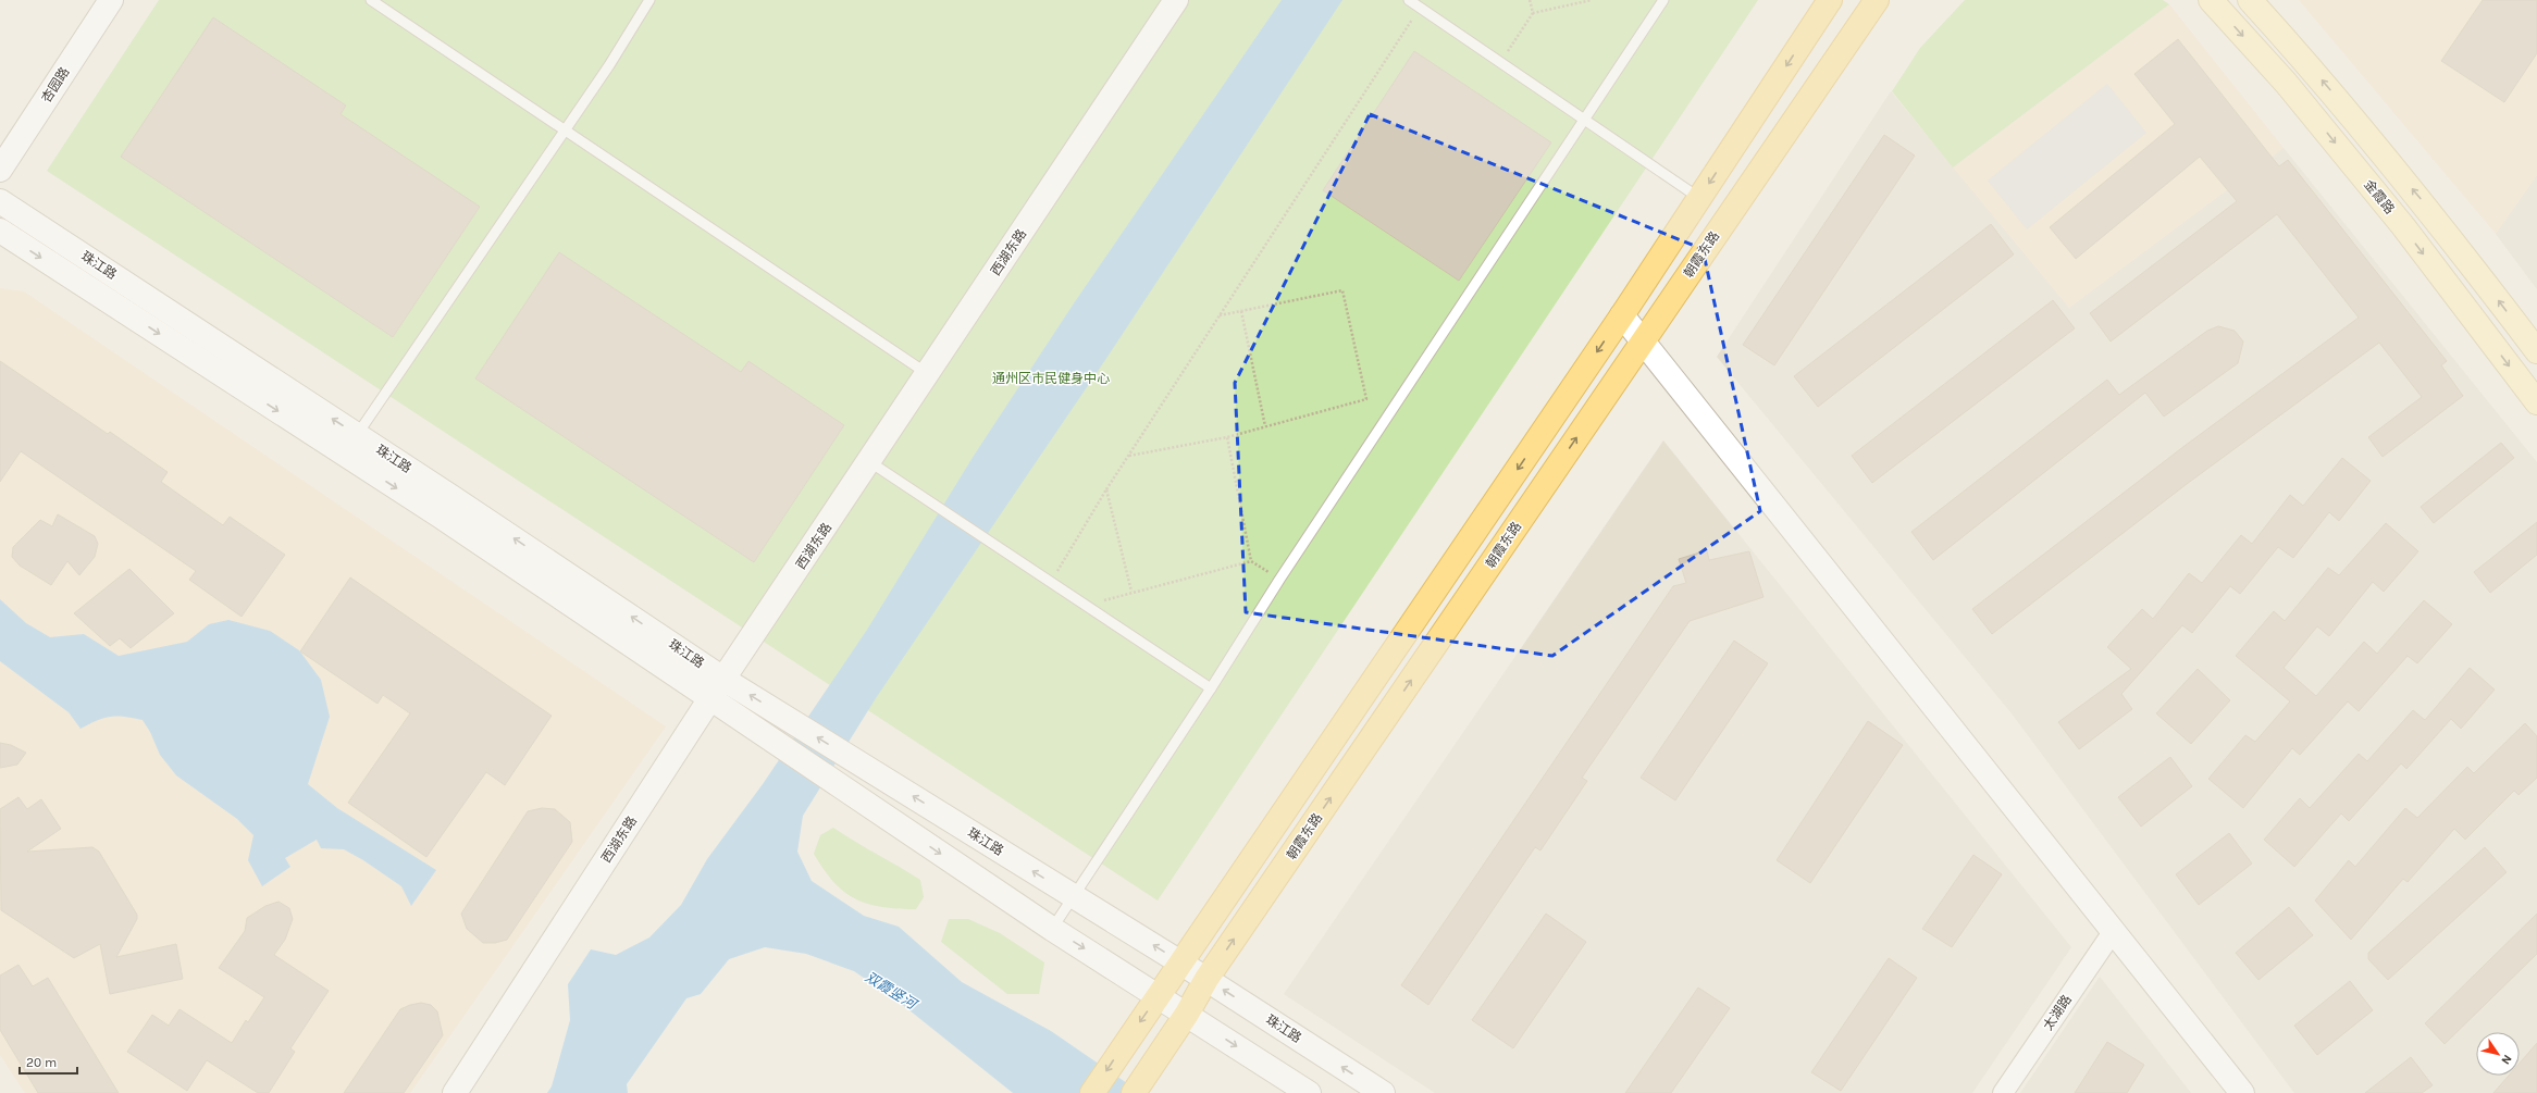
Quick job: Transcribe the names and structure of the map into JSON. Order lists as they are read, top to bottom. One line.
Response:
{"streets":{"main road":["金霞路","朝霞东路"],"street":["杏园路","西湖东路","珠江路","太湖路"]},"crossings":[["西湖东路","珠江路"],["朝霞东路","珠江路"]],"water":["双霞竖河"],"parks":["通州区市民健身中心"],"scale_bar":"20 m","north":"bottom right"}
